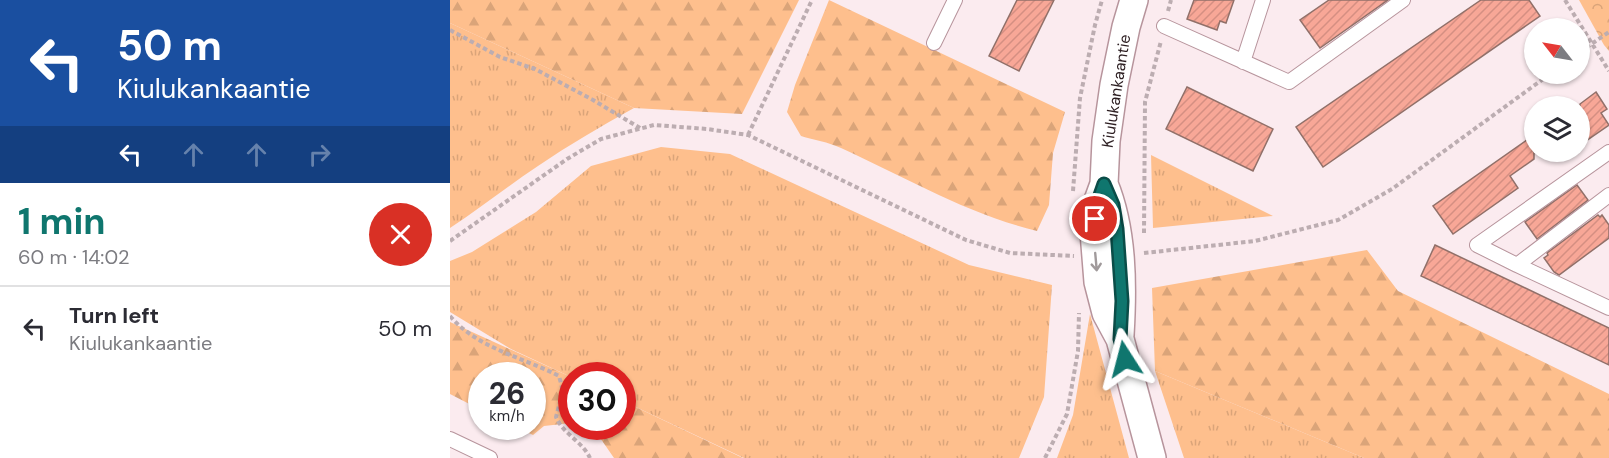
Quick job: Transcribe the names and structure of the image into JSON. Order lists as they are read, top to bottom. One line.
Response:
{"streets":{"street":["Kiulukankaantie"]},"north":"top left","page":{"turn":["50 m","Kiulukankaantie"],"heading":["1 min","60 m · 14:02"],"list":[{"name":"Turn left","note":"Kiulukankaantie","value":"50 m"}],"speed":"26 km/h","limit":"30"}}
